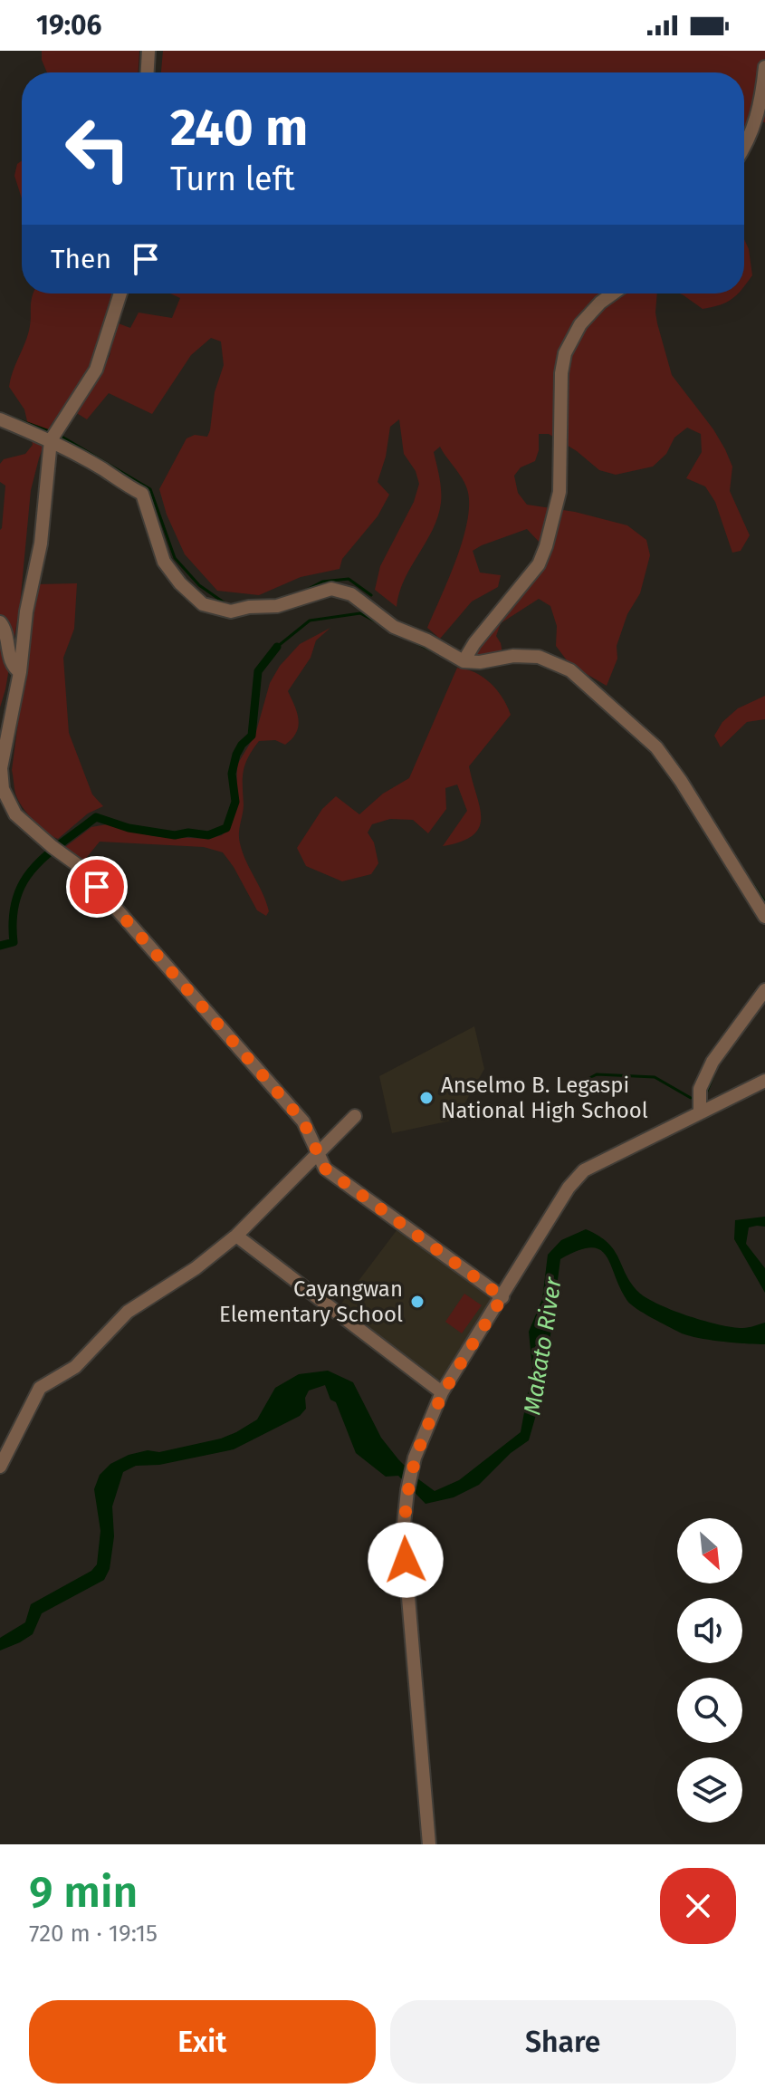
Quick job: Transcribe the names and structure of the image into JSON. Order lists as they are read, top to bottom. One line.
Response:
{"water":["Makato River"],"places":["Anselmo B. Legaspi National High School","Cayangwan Elementary School"],"north":"bottom right","page":{"status":"19:06","turn":["240 m","Turn left"],"then":"Then","heading":["9 min","720 m · 19:15"],"buttons":["Exit","Share"]}}
